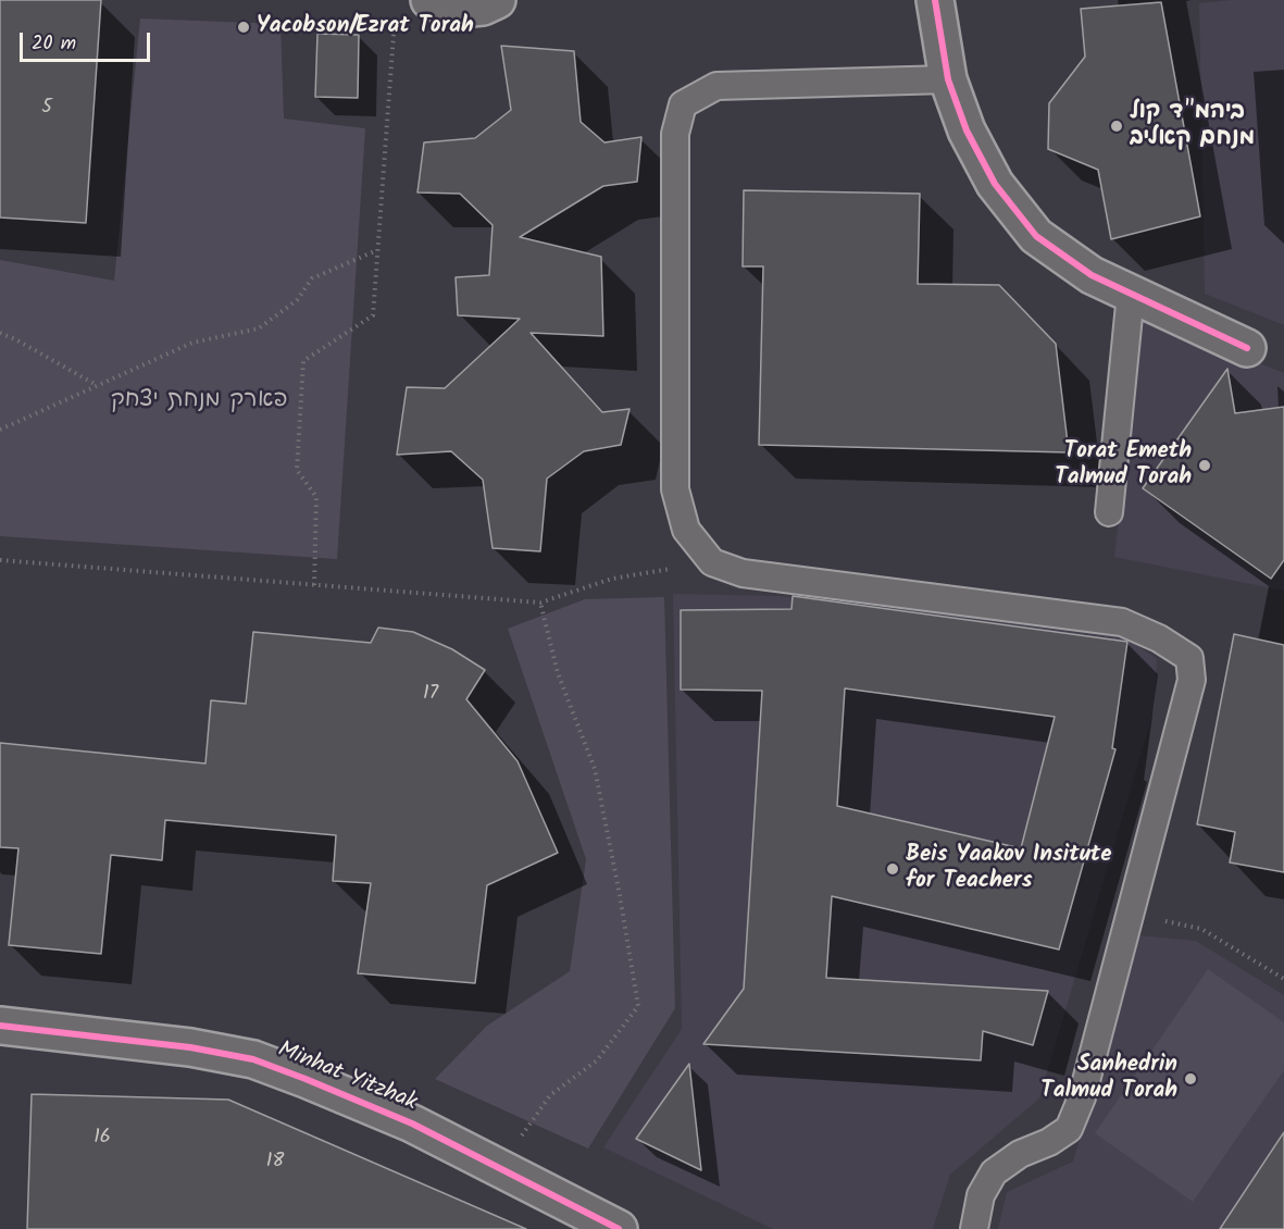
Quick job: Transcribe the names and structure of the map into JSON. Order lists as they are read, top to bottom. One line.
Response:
{"streets":{"street":["Minhat Yitzhak"]},"parks":["פארק מנחת יצחק"],"places":["Yacobson/Ezrat Torah","ביהמ\"ד קול מנחם קאליב","Torat Emeth Talmud Torah","Beis Yaakov Insitute for Teachers","Sanhedrin Talmud Torah"],"house_numbers":["5","17","16","18"],"scale_bar":"20 m"}
